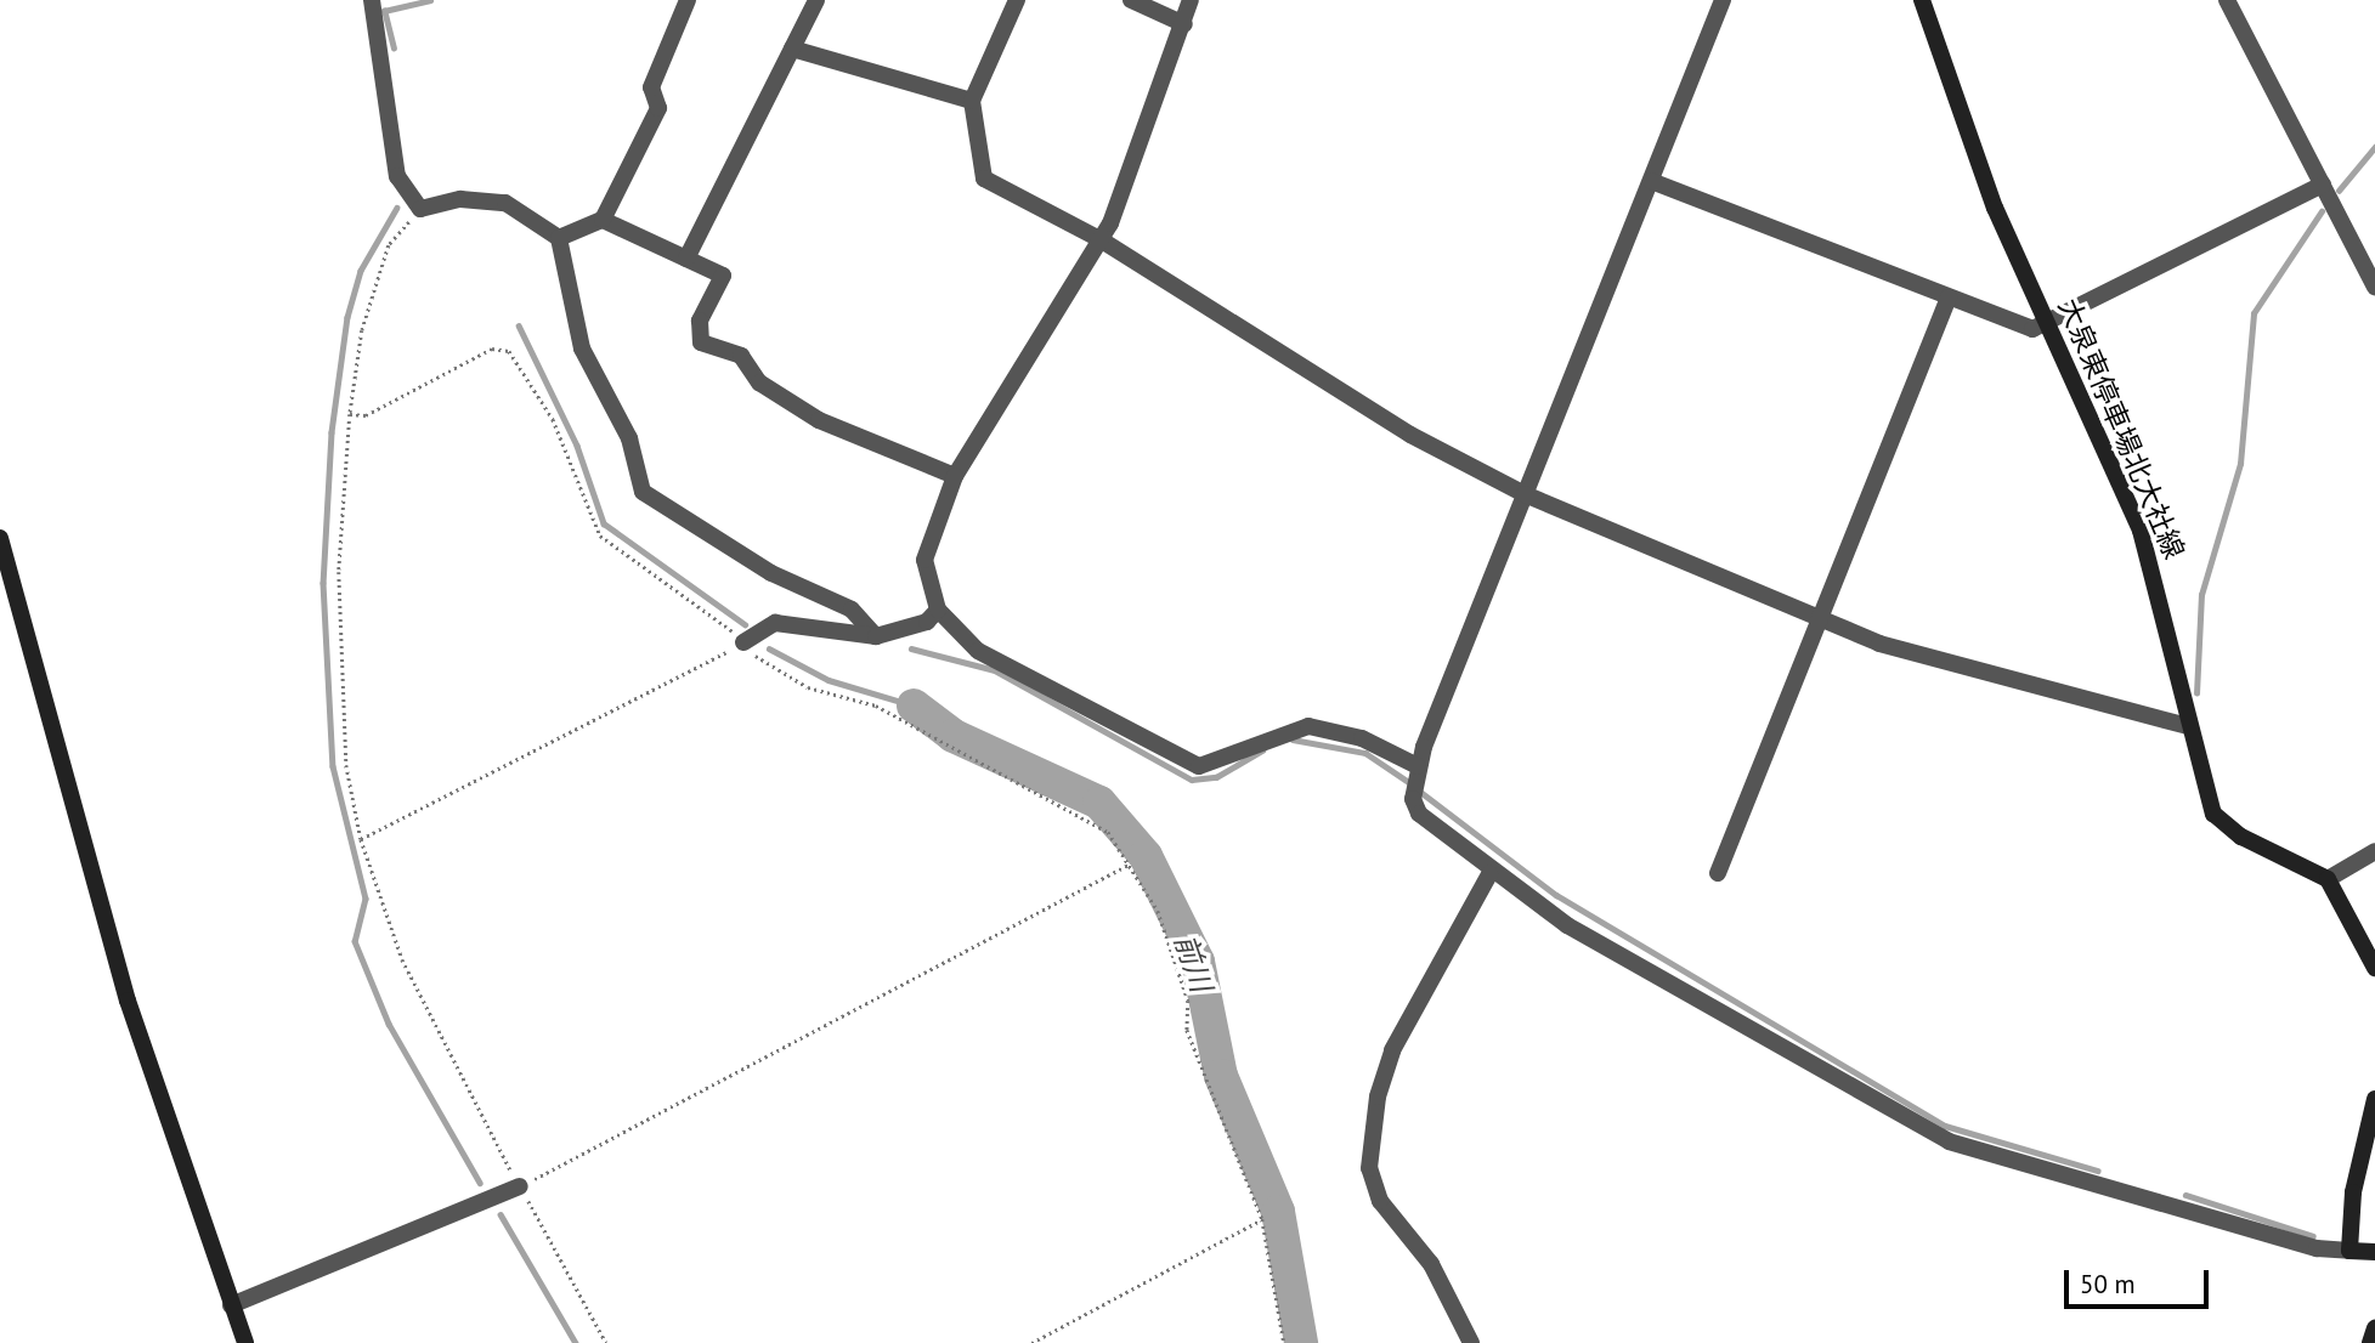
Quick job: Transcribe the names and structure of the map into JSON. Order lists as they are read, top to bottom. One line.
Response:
{"streets":{"main road":["大泉東停車場北大社線"]},"water":["前川"],"scale_bar":"50 m"}
